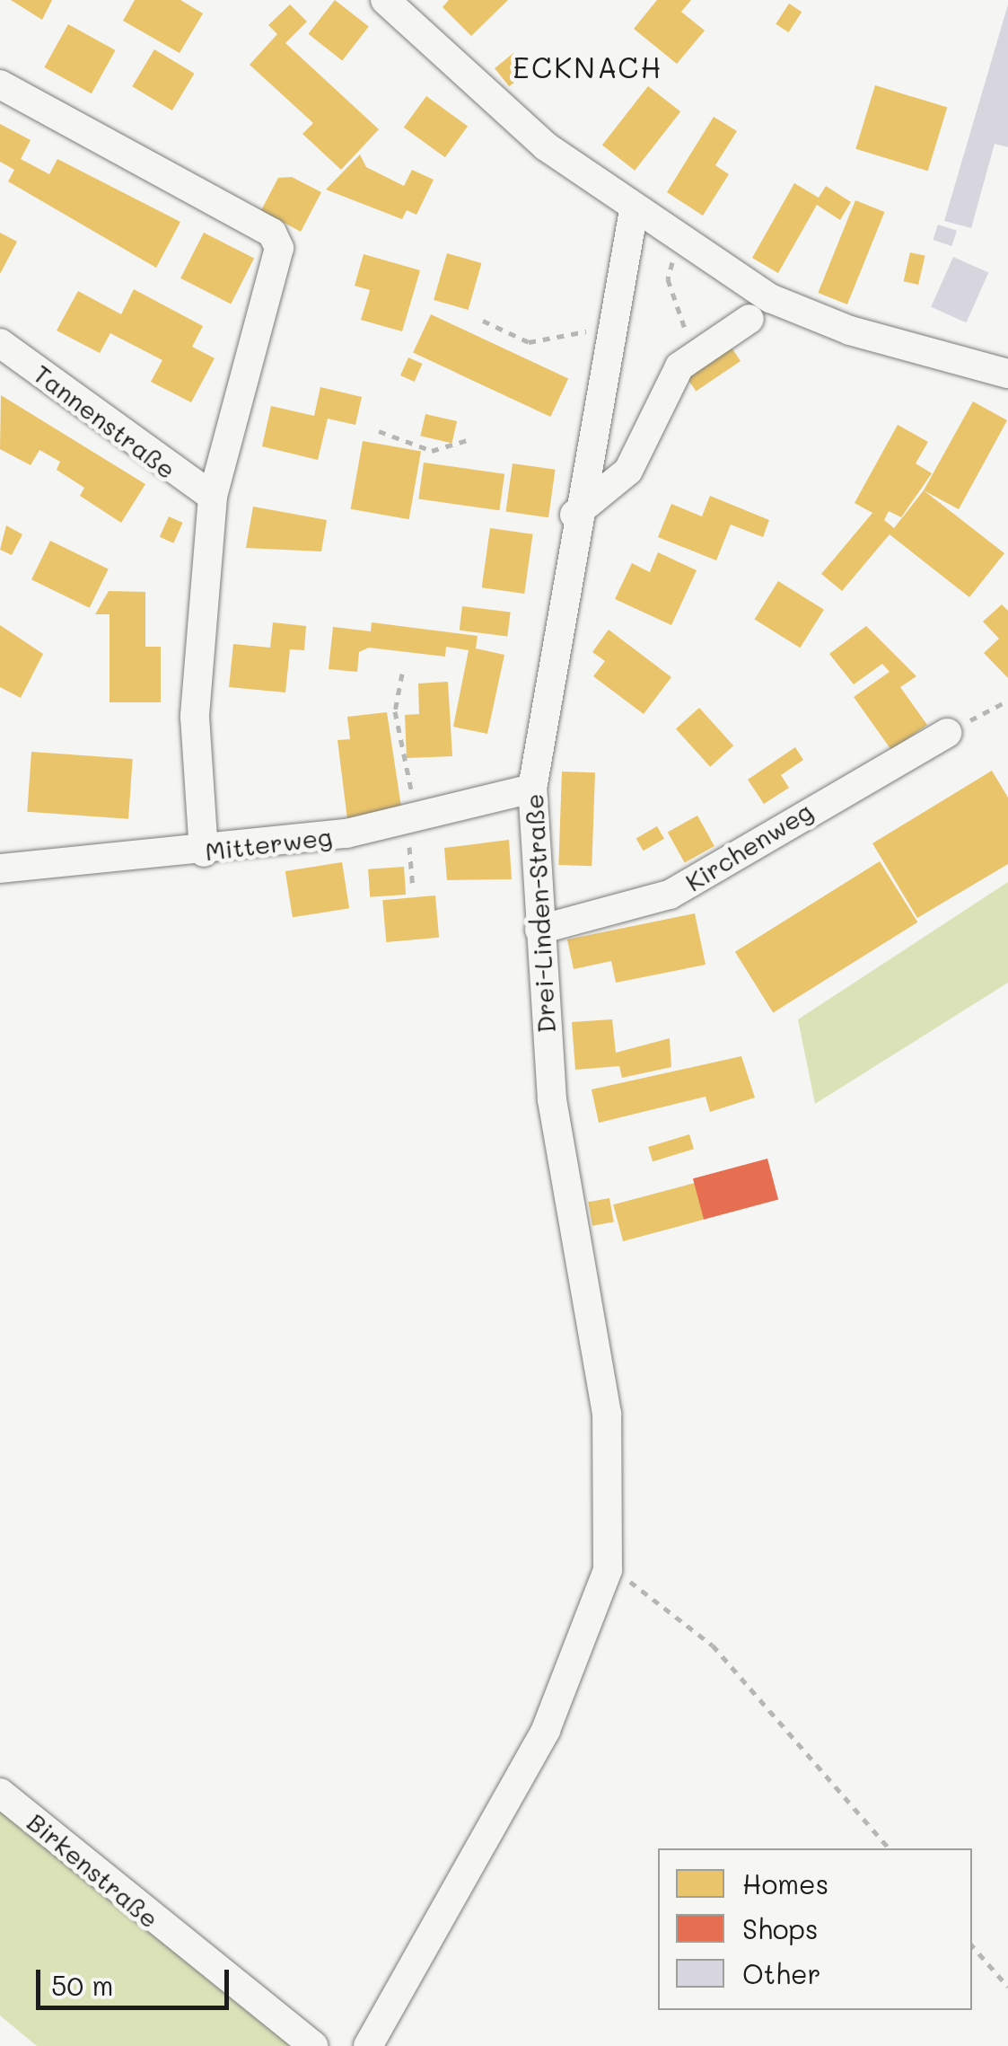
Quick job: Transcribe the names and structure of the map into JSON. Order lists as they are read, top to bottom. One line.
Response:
{"streets":{"street":["Tannenstraße","Mitterweg","Kirchenweg","Drei-Linden-Straße","Birkenstraße"]},"crossings":[["Mitterweg","Drei-Linden-Straße"],["Kirchenweg","Drei-Linden-Straße"]],"districts":["ECKNACH"],"legend":["Homes","Shops","Other"],"scale_bar":"50 m"}
